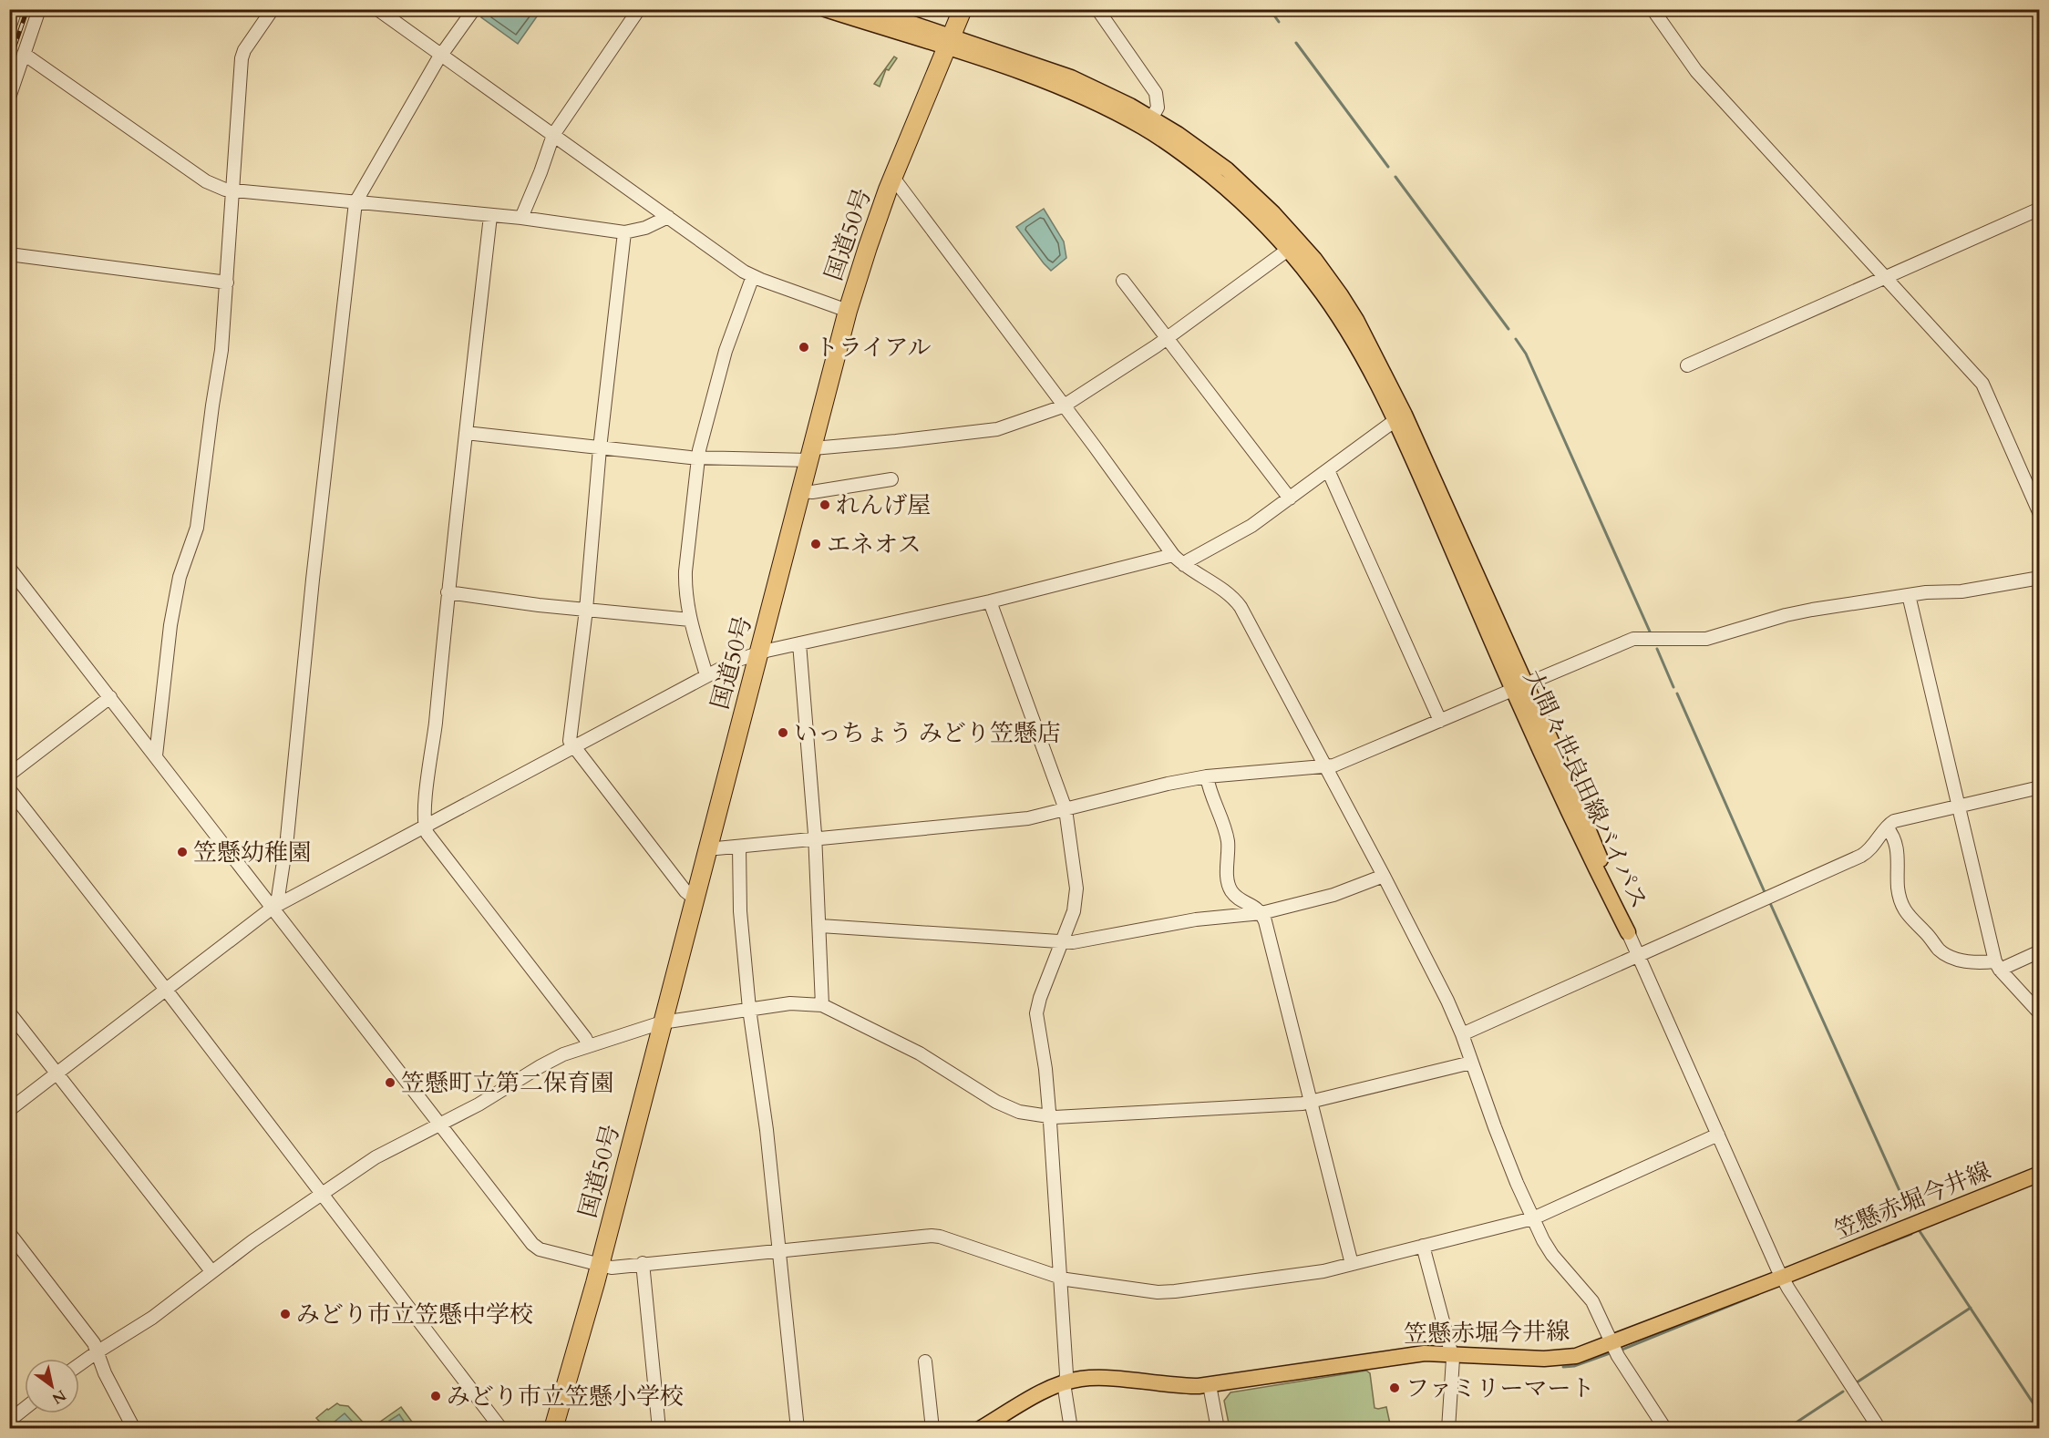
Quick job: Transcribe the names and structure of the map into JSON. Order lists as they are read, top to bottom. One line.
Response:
{"streets":{"highway":["国道50号"],"main road":["大間々世良田線バイパス","笠懸赤堀今井線"]},"crossings":[["国道50号","大間々世良田線バイパス"]],"places":["トライアル","れんげ屋","エネオス","いっちょう みどり笠懸店","笠懸幼稚園","笠懸町立第二保育園","みどり市立笠懸中学校","ファミリーマート","みどり市立笠懸小学校"],"north":"bottom right"}
